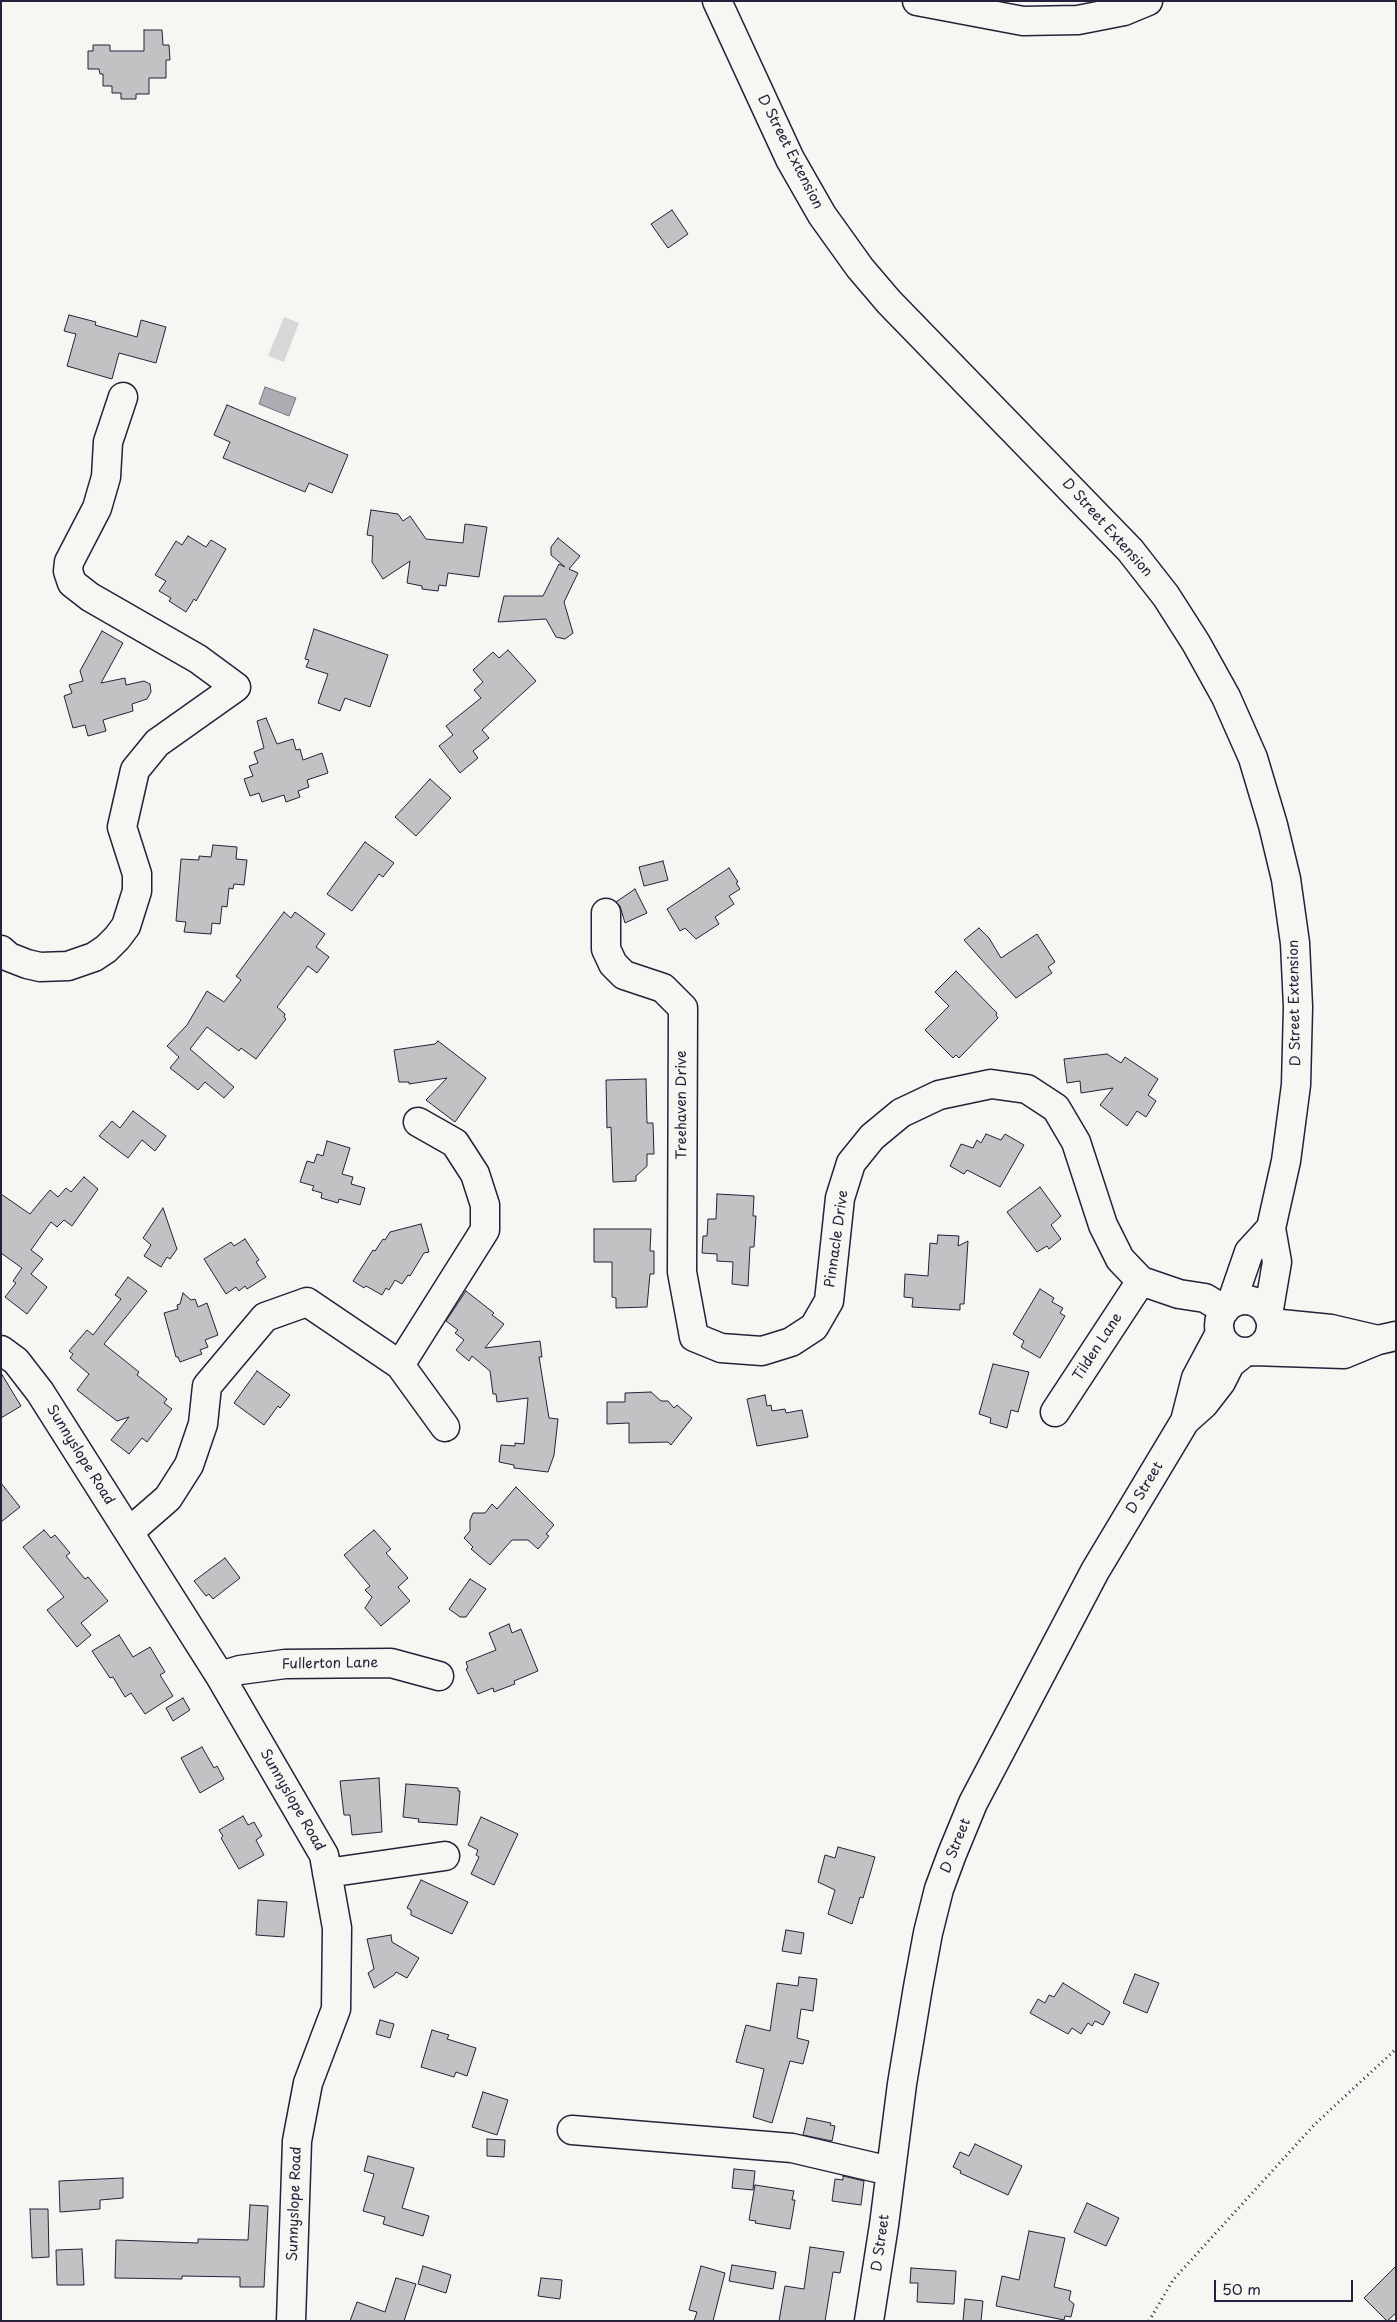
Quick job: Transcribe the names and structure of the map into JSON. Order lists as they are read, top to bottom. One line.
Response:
{"streets":{"street":["D Street Extension","Treehaven Drive","Pinnacle Drive","Tilden Lane","Sunnyslope Road","D Street","Fullerton Lane"]},"crossings":[["D Street Extension","Pinnacle Drive"],["D Street Extension","D Street"],["Treehaven Drive","Pinnacle Drive"],["Pinnacle Drive","Tilden Lane"],["Pinnacle Drive","D Street"],["Sunnyslope Road","Fullerton Lane"]],"scale_bar":"50 m"}
